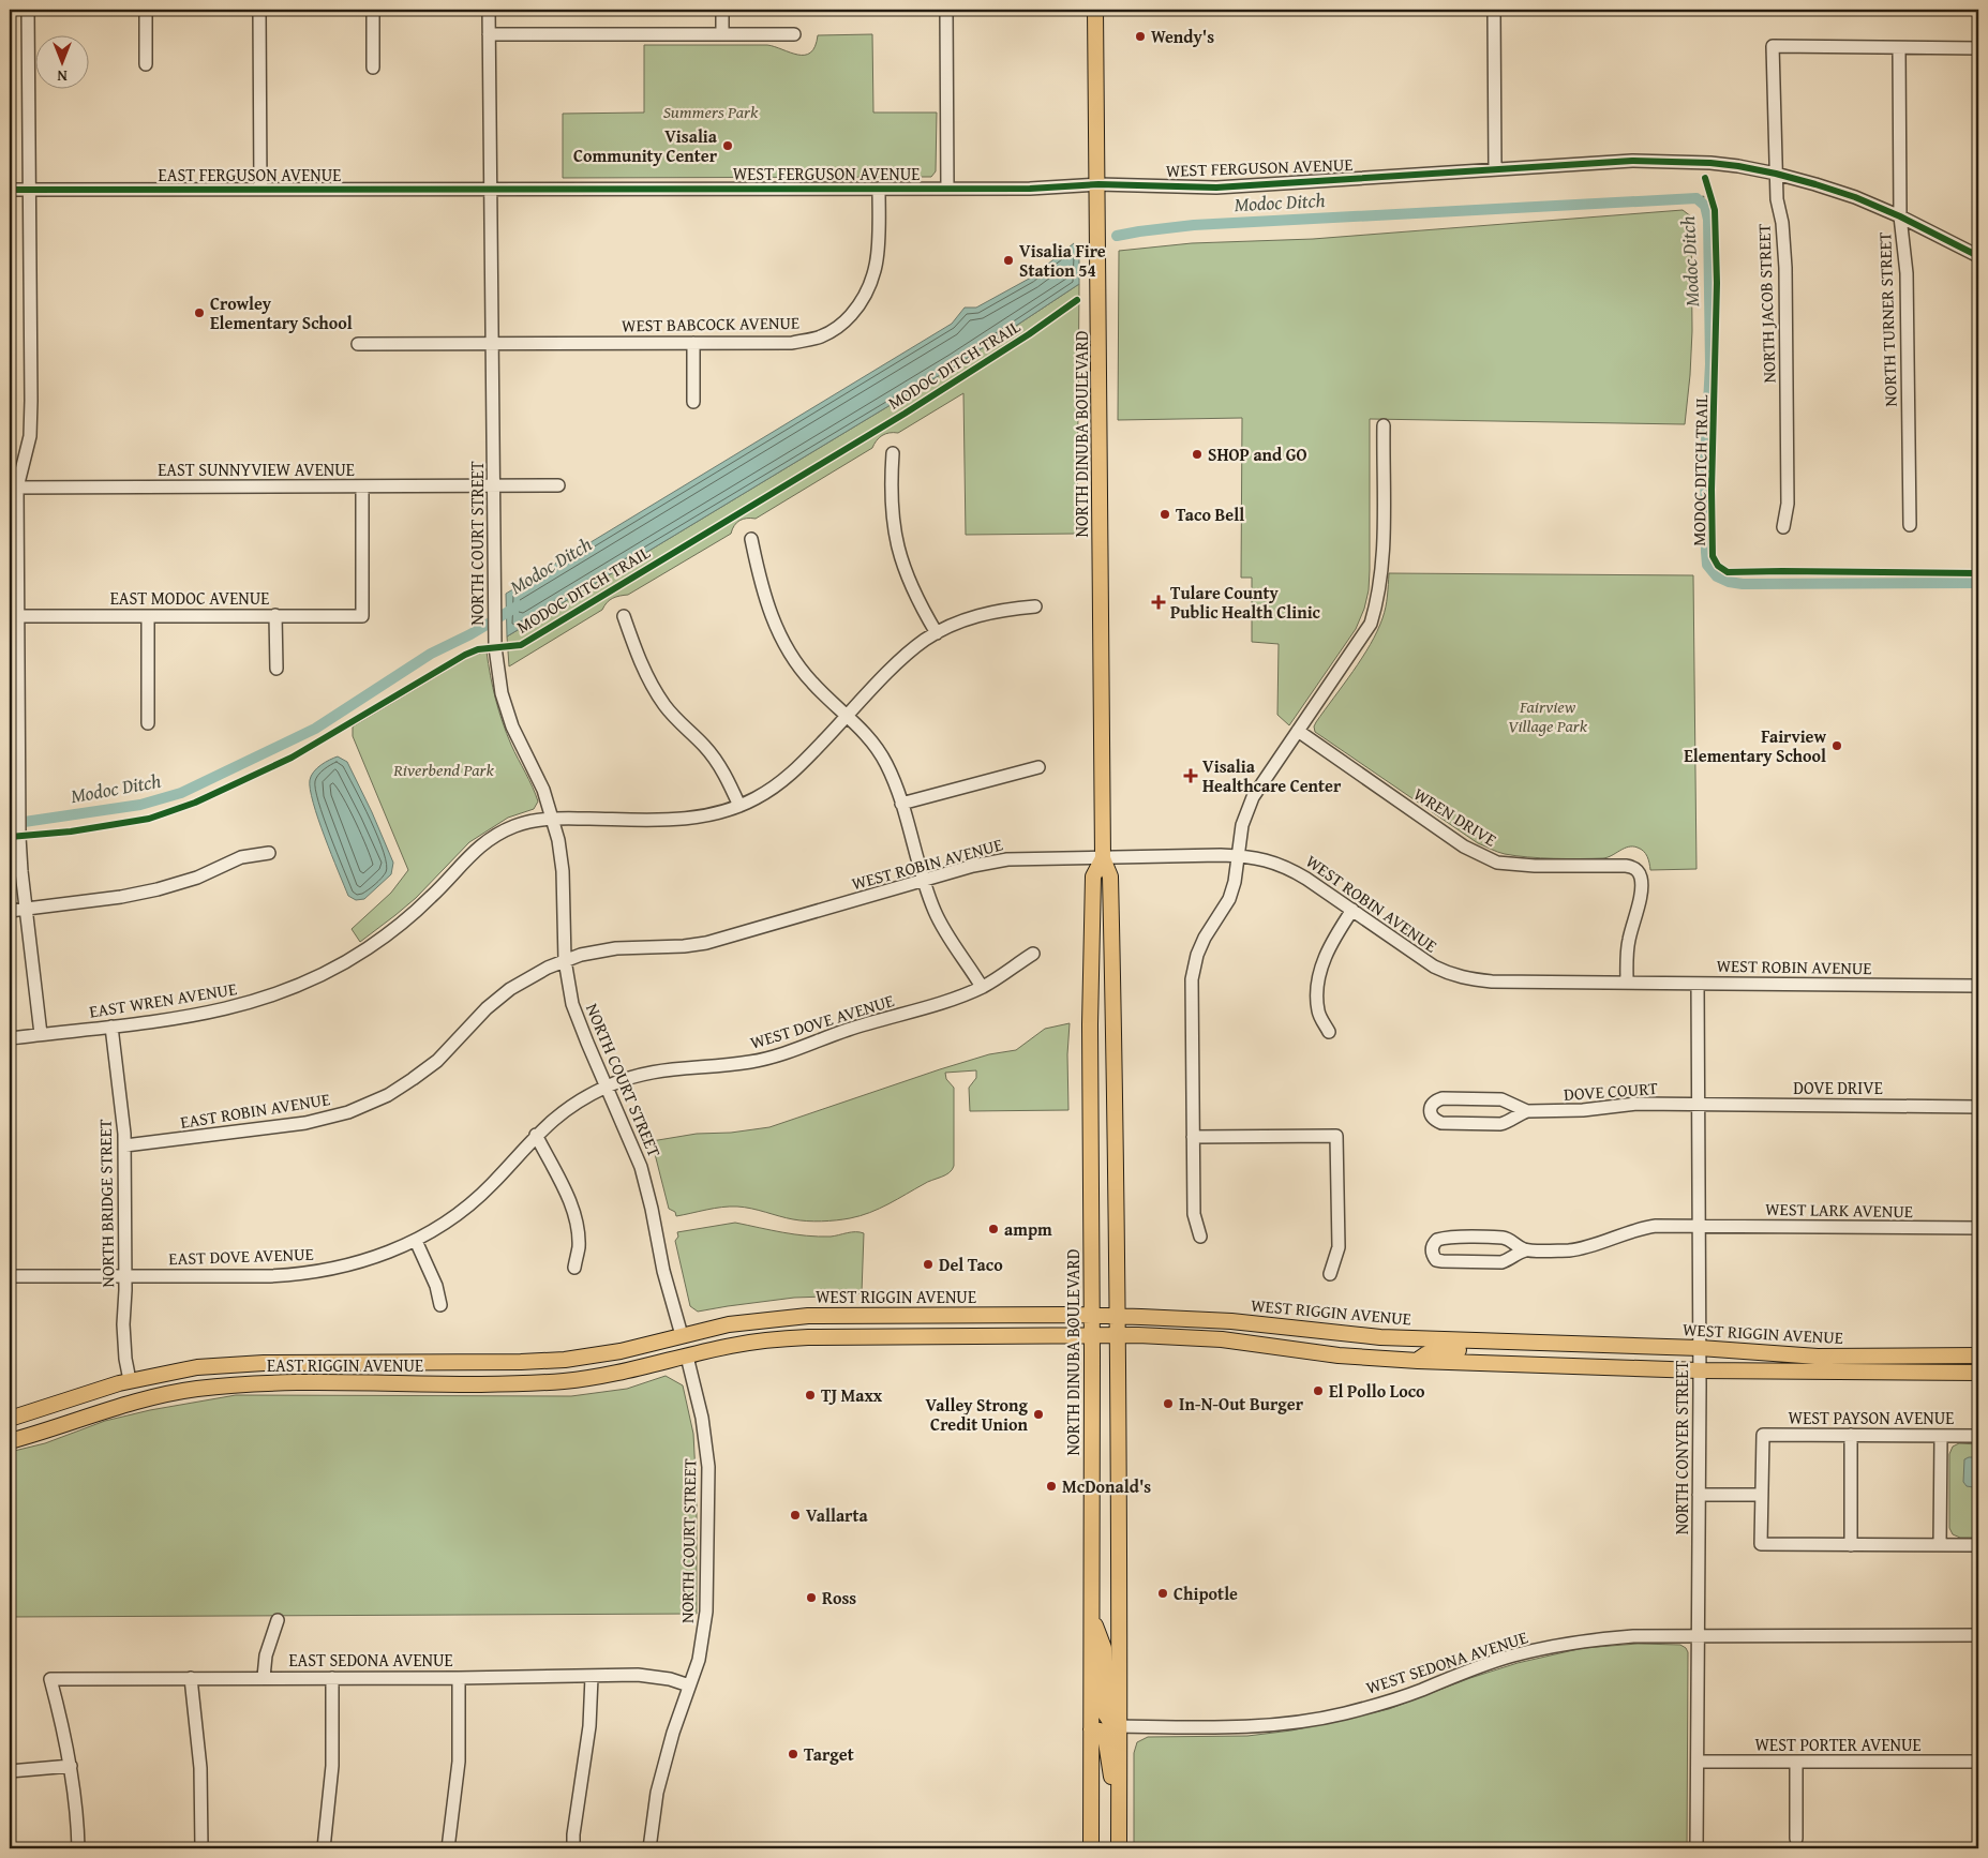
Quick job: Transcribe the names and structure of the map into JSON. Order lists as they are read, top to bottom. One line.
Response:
{"streets":{"main road":["NORTH DINUBA BOULEVARD","WEST RIGGIN AVENUE","EAST RIGGIN AVENUE"],"street":["WEST FERGUSON AVENUE","EAST FERGUSON AVENUE","NORTH JACOB STREET","NORTH TURNER STREET","WEST BABCOCK AVENUE","EAST SUNNYVIEW AVENUE","NORTH COURT STREET","EAST MODOC AVENUE","WREN DRIVE","WEST ROBIN AVENUE","EAST WREN AVENUE","WEST DOVE AVENUE","DOVE DRIVE","DOVE COURT","EAST ROBIN AVENUE","NORTH BRIDGE STREET","WEST LARK AVENUE","EAST DOVE AVENUE","WEST PAYSON AVENUE","NORTH CONYER STREET","EAST SEDONA AVENUE","WEST SEDONA AVENUE","WEST PORTER AVENUE"],"cycle path":["MODOC DITCH TRAIL"]},"crossings":[["WEST FERGUSON AVENUE","EAST FERGUSON AVENUE"],["WEST FERGUSON AVENUE","NORTH JACOB STREET"],["WEST FERGUSON AVENUE","NORTH TURNER STREET"],["WEST FERGUSON AVENUE","WEST BABCOCK AVENUE"],["WEST FERGUSON AVENUE","NORTH DINUBA BOULEVARD"],["WEST FERGUSON AVENUE","NORTH COURT STREET"],["EAST FERGUSON AVENUE","NORTH COURT STREET"],["NORTH JACOB STREET","NORTH TURNER STREET"],["WEST BABCOCK AVENUE","NORTH COURT STREET"],["NORTH DINUBA BOULEVARD","WEST ROBIN AVENUE"],["NORTH DINUBA BOULEVARD","WEST RIGGIN AVENUE"],["NORTH DINUBA BOULEVARD","WEST SEDONA AVENUE"],["EAST SUNNYVIEW AVENUE","NORTH COURT STREET"],["EAST SUNNYVIEW AVENUE","EAST MODOC AVENUE"],["NORTH COURT STREET","WEST ROBIN AVENUE"],["NORTH COURT STREET","EAST WREN AVENUE"],["NORTH COURT STREET","WEST DOVE AVENUE"],["NORTH COURT STREET","EAST ROBIN AVENUE"],["NORTH COURT STREET","EAST DOVE AVENUE"],["NORTH COURT STREET","WEST RIGGIN AVENUE"],["NORTH COURT STREET","EAST RIGGIN AVENUE"],["NORTH COURT STREET","EAST SEDONA AVENUE"],["WREN DRIVE","WEST ROBIN AVENUE"],["WEST ROBIN AVENUE","EAST ROBIN AVENUE"],["WEST ROBIN AVENUE","NORTH CONYER STREET"],["EAST WREN AVENUE","NORTH BRIDGE STREET"],["WEST DOVE AVENUE","EAST DOVE AVENUE"],["DOVE DRIVE","DOVE COURT"],["DOVE DRIVE","NORTH CONYER STREET"],["DOVE COURT","NORTH CONYER STREET"],["EAST ROBIN AVENUE","NORTH BRIDGE STREET"],["NORTH BRIDGE STREET","EAST DOVE AVENUE"],["NORTH BRIDGE STREET","EAST RIGGIN AVENUE"],["WEST LARK AVENUE","NORTH CONYER STREET"],["WEST RIGGIN AVENUE","EAST RIGGIN AVENUE"],["WEST RIGGIN AVENUE","NORTH CONYER STREET"],["NORTH CONYER STREET","WEST SEDONA AVENUE"],["NORTH CONYER STREET","WEST PORTER AVENUE"]],"water":["Modoc Ditch"],"parks":["Summers Park","Fairview Village Park","Riverbend Park"],"places":{"other":["Wendy's","Visalia Community Center","Visalia Fire Station 54","Crowley Elementary School","SHOP and GO","Taco Bell","Fairview Elementary School","ampm","Del Taco","El Pollo Loco","TJ Maxx","In-N-Out Burger","Valley Strong Credit Union","McDonald's","Vallarta","Chipotle","Ross","Target"],"health":["Tulare County Public Health Clinic","Visalia Healthcare Center"]},"north":"bottom"}
